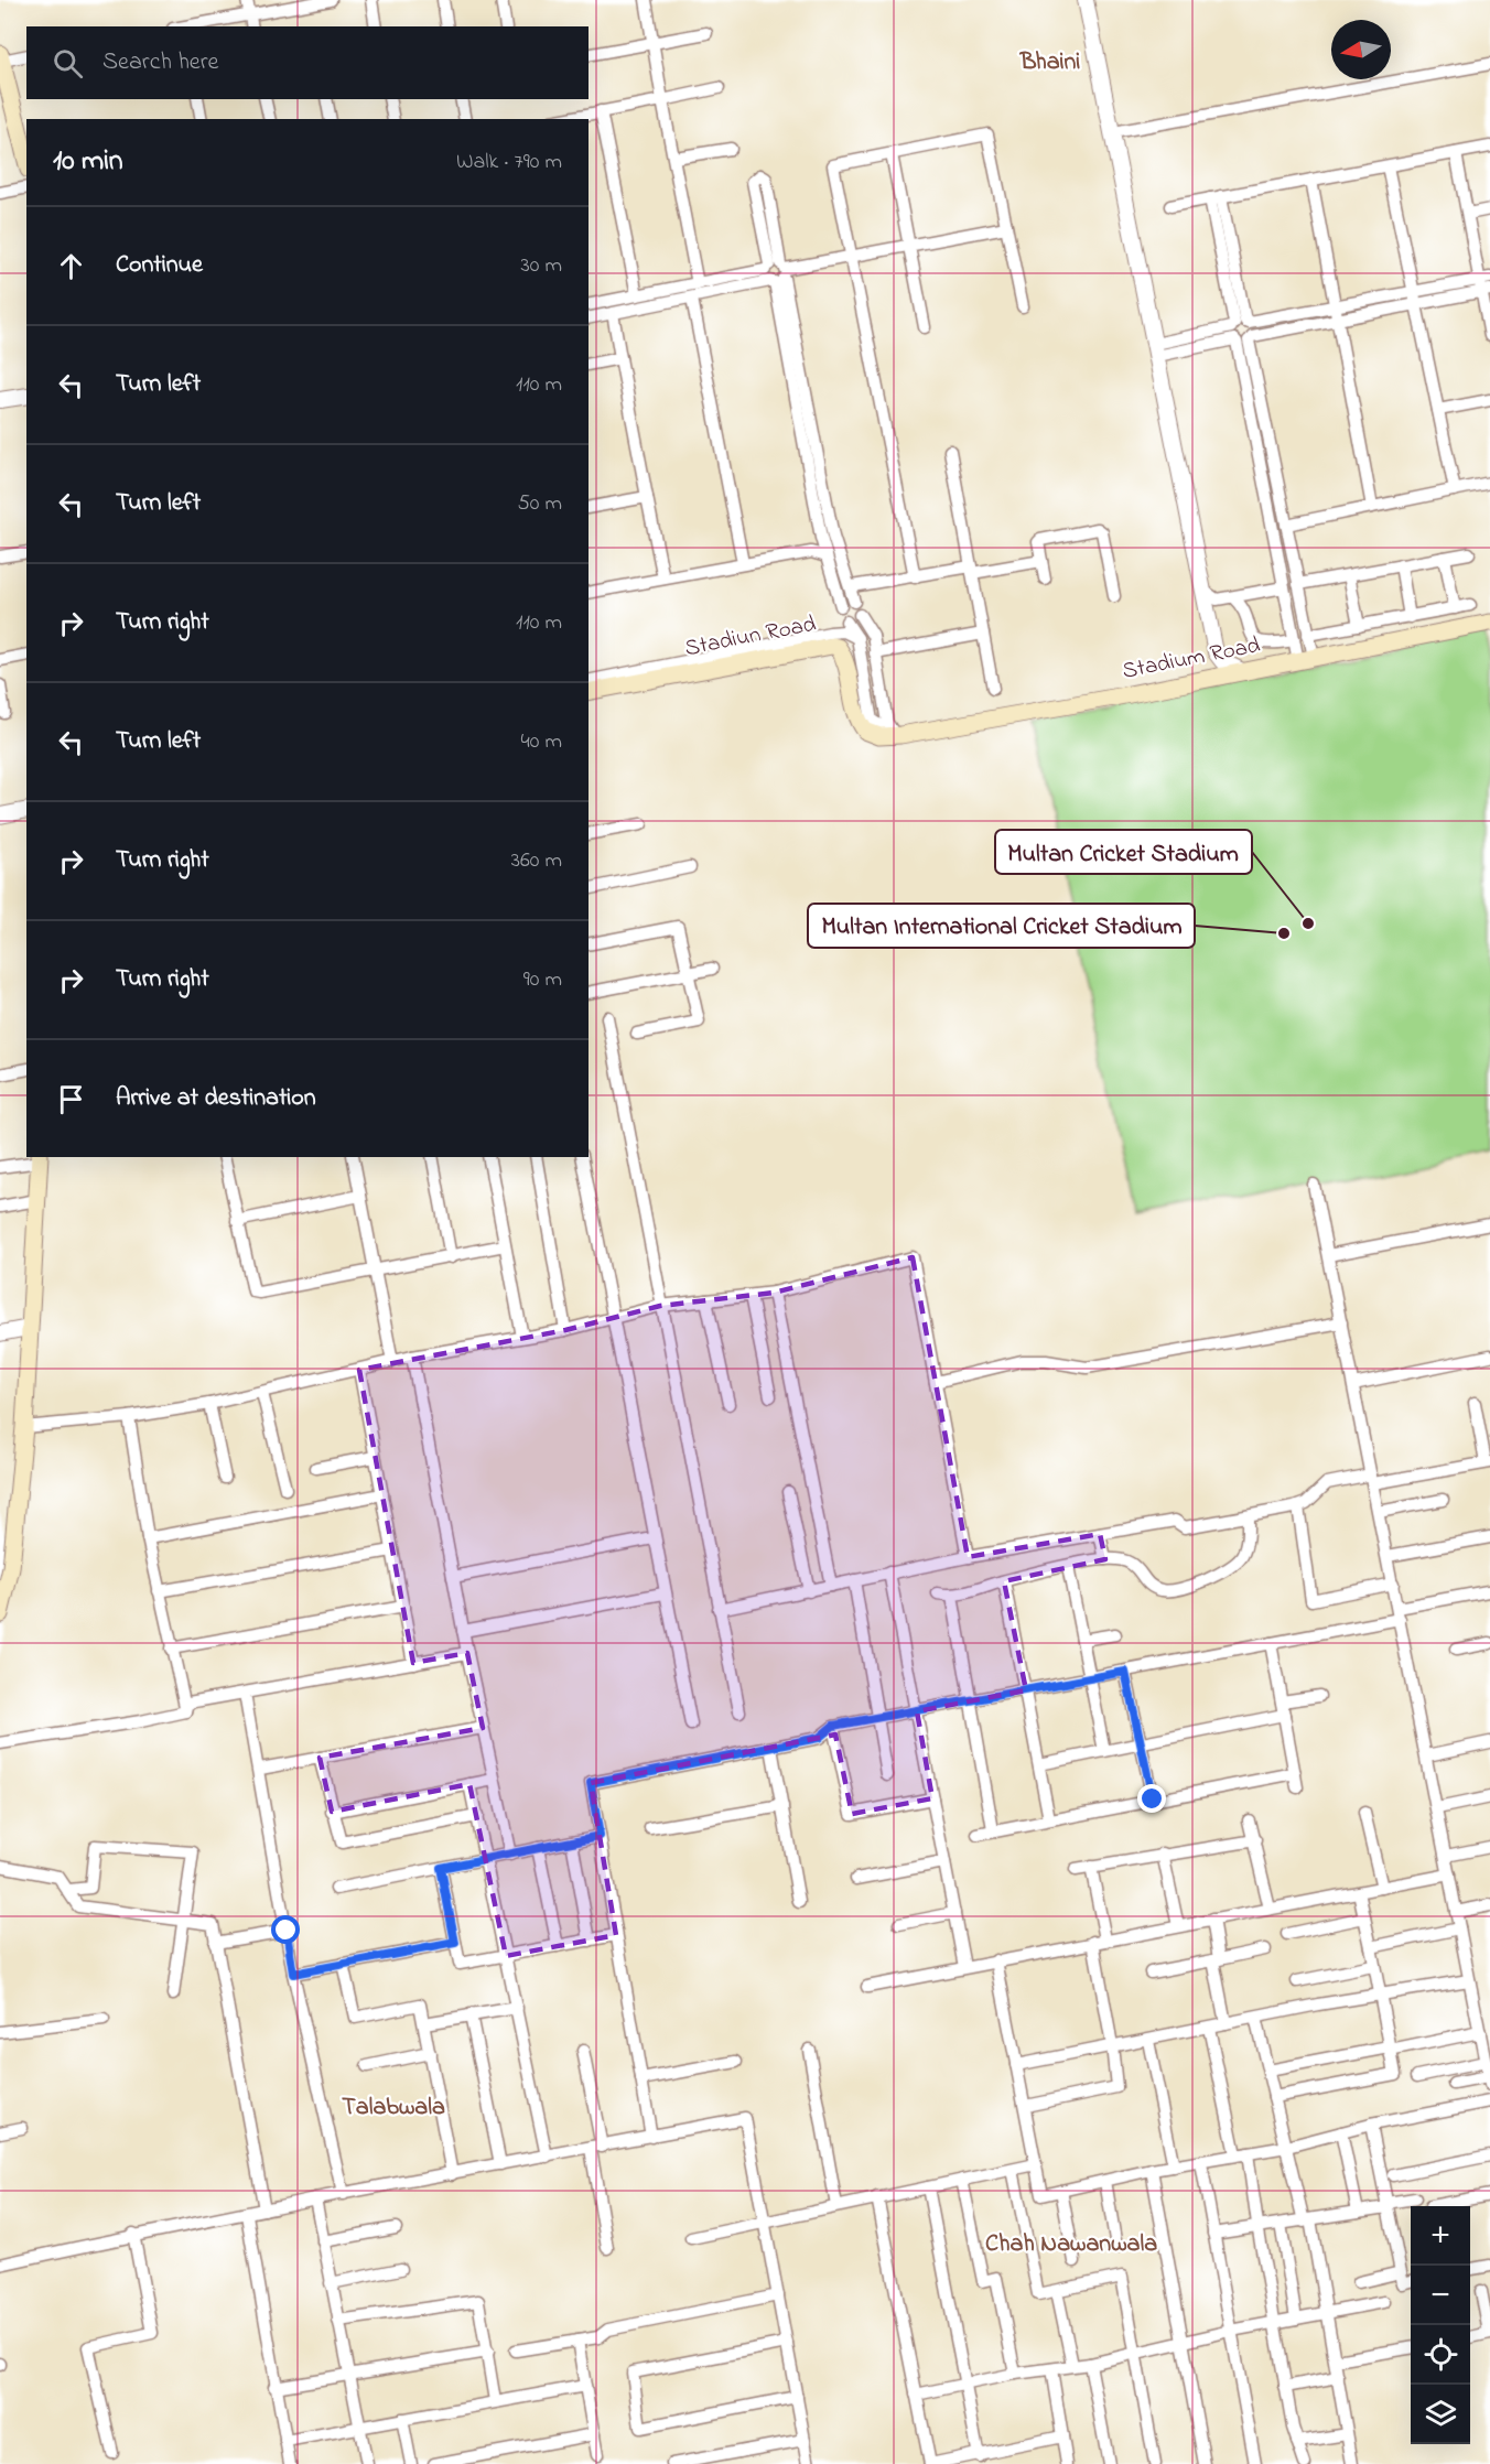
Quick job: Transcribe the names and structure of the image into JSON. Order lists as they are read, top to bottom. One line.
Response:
{"streets":{"main road":["Stadiun Road","Stadium Road"]},"crossings":[["Stadiun Road","Stadium Road"]],"districts":["Bhaini","Talabwala","Chah Nawanwala"],"places":["Multan Cricket Stadium","Multan International Cricket Stadium"],"north":"left","page":{"search":"Search here","heading":["10 min","Walk · 790 m"],"list":[["Continue","30 m"],["Turn left","110 m"],["Turn left","50 m"],["Turn right","110 m"],["Turn left","40 m"],["Turn right","360 m"],["Turn right","90 m"],"Arrive at destination"],"map_buttons":["+","−"]}}
